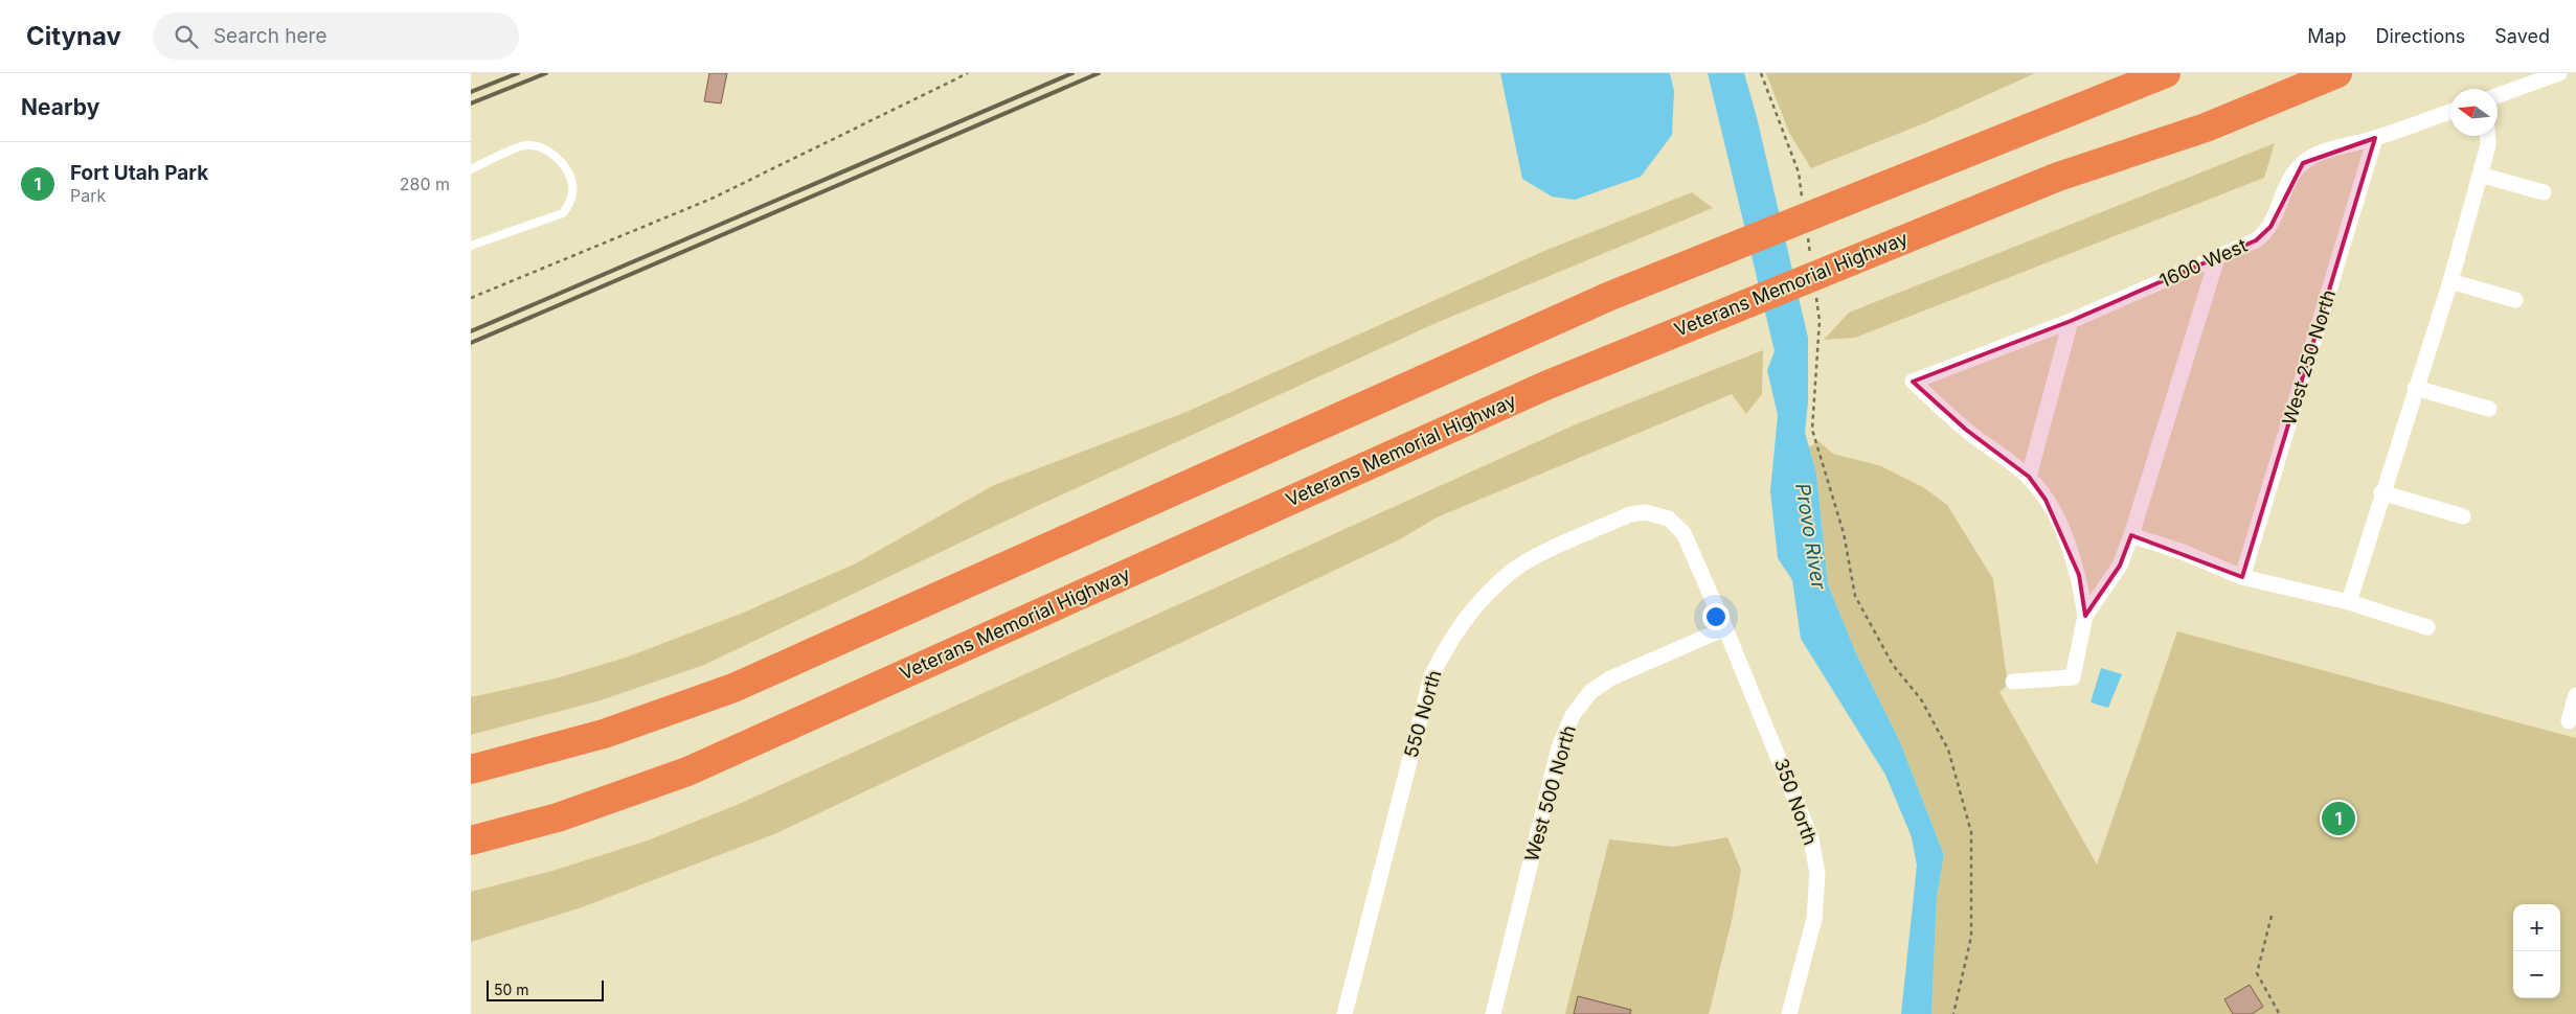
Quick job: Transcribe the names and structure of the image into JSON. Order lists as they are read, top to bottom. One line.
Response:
{"streets":{"highway":["Veterans Memorial Highway"],"street":["1600 West","West 250 North","550 North","West 500 North","350 North"]},"crossings":[["1600 West","West 250 North"],["550 North","West 500 North"],["550 North","350 North"],["West 500 North","350 North"]],"water":["Provo River"],"scale_bar":"50 m","north":"left","page":{"header":"Citynav","search":"Search here","nav":["Map","Directions","Saved"],"heading":"Nearby","list":[{"mark":"1","name":"Fort Utah Park","note":"Park","value":"280 m"}],"pins":"1","map_buttons":["+","−"],"scale":"50 m"}}
